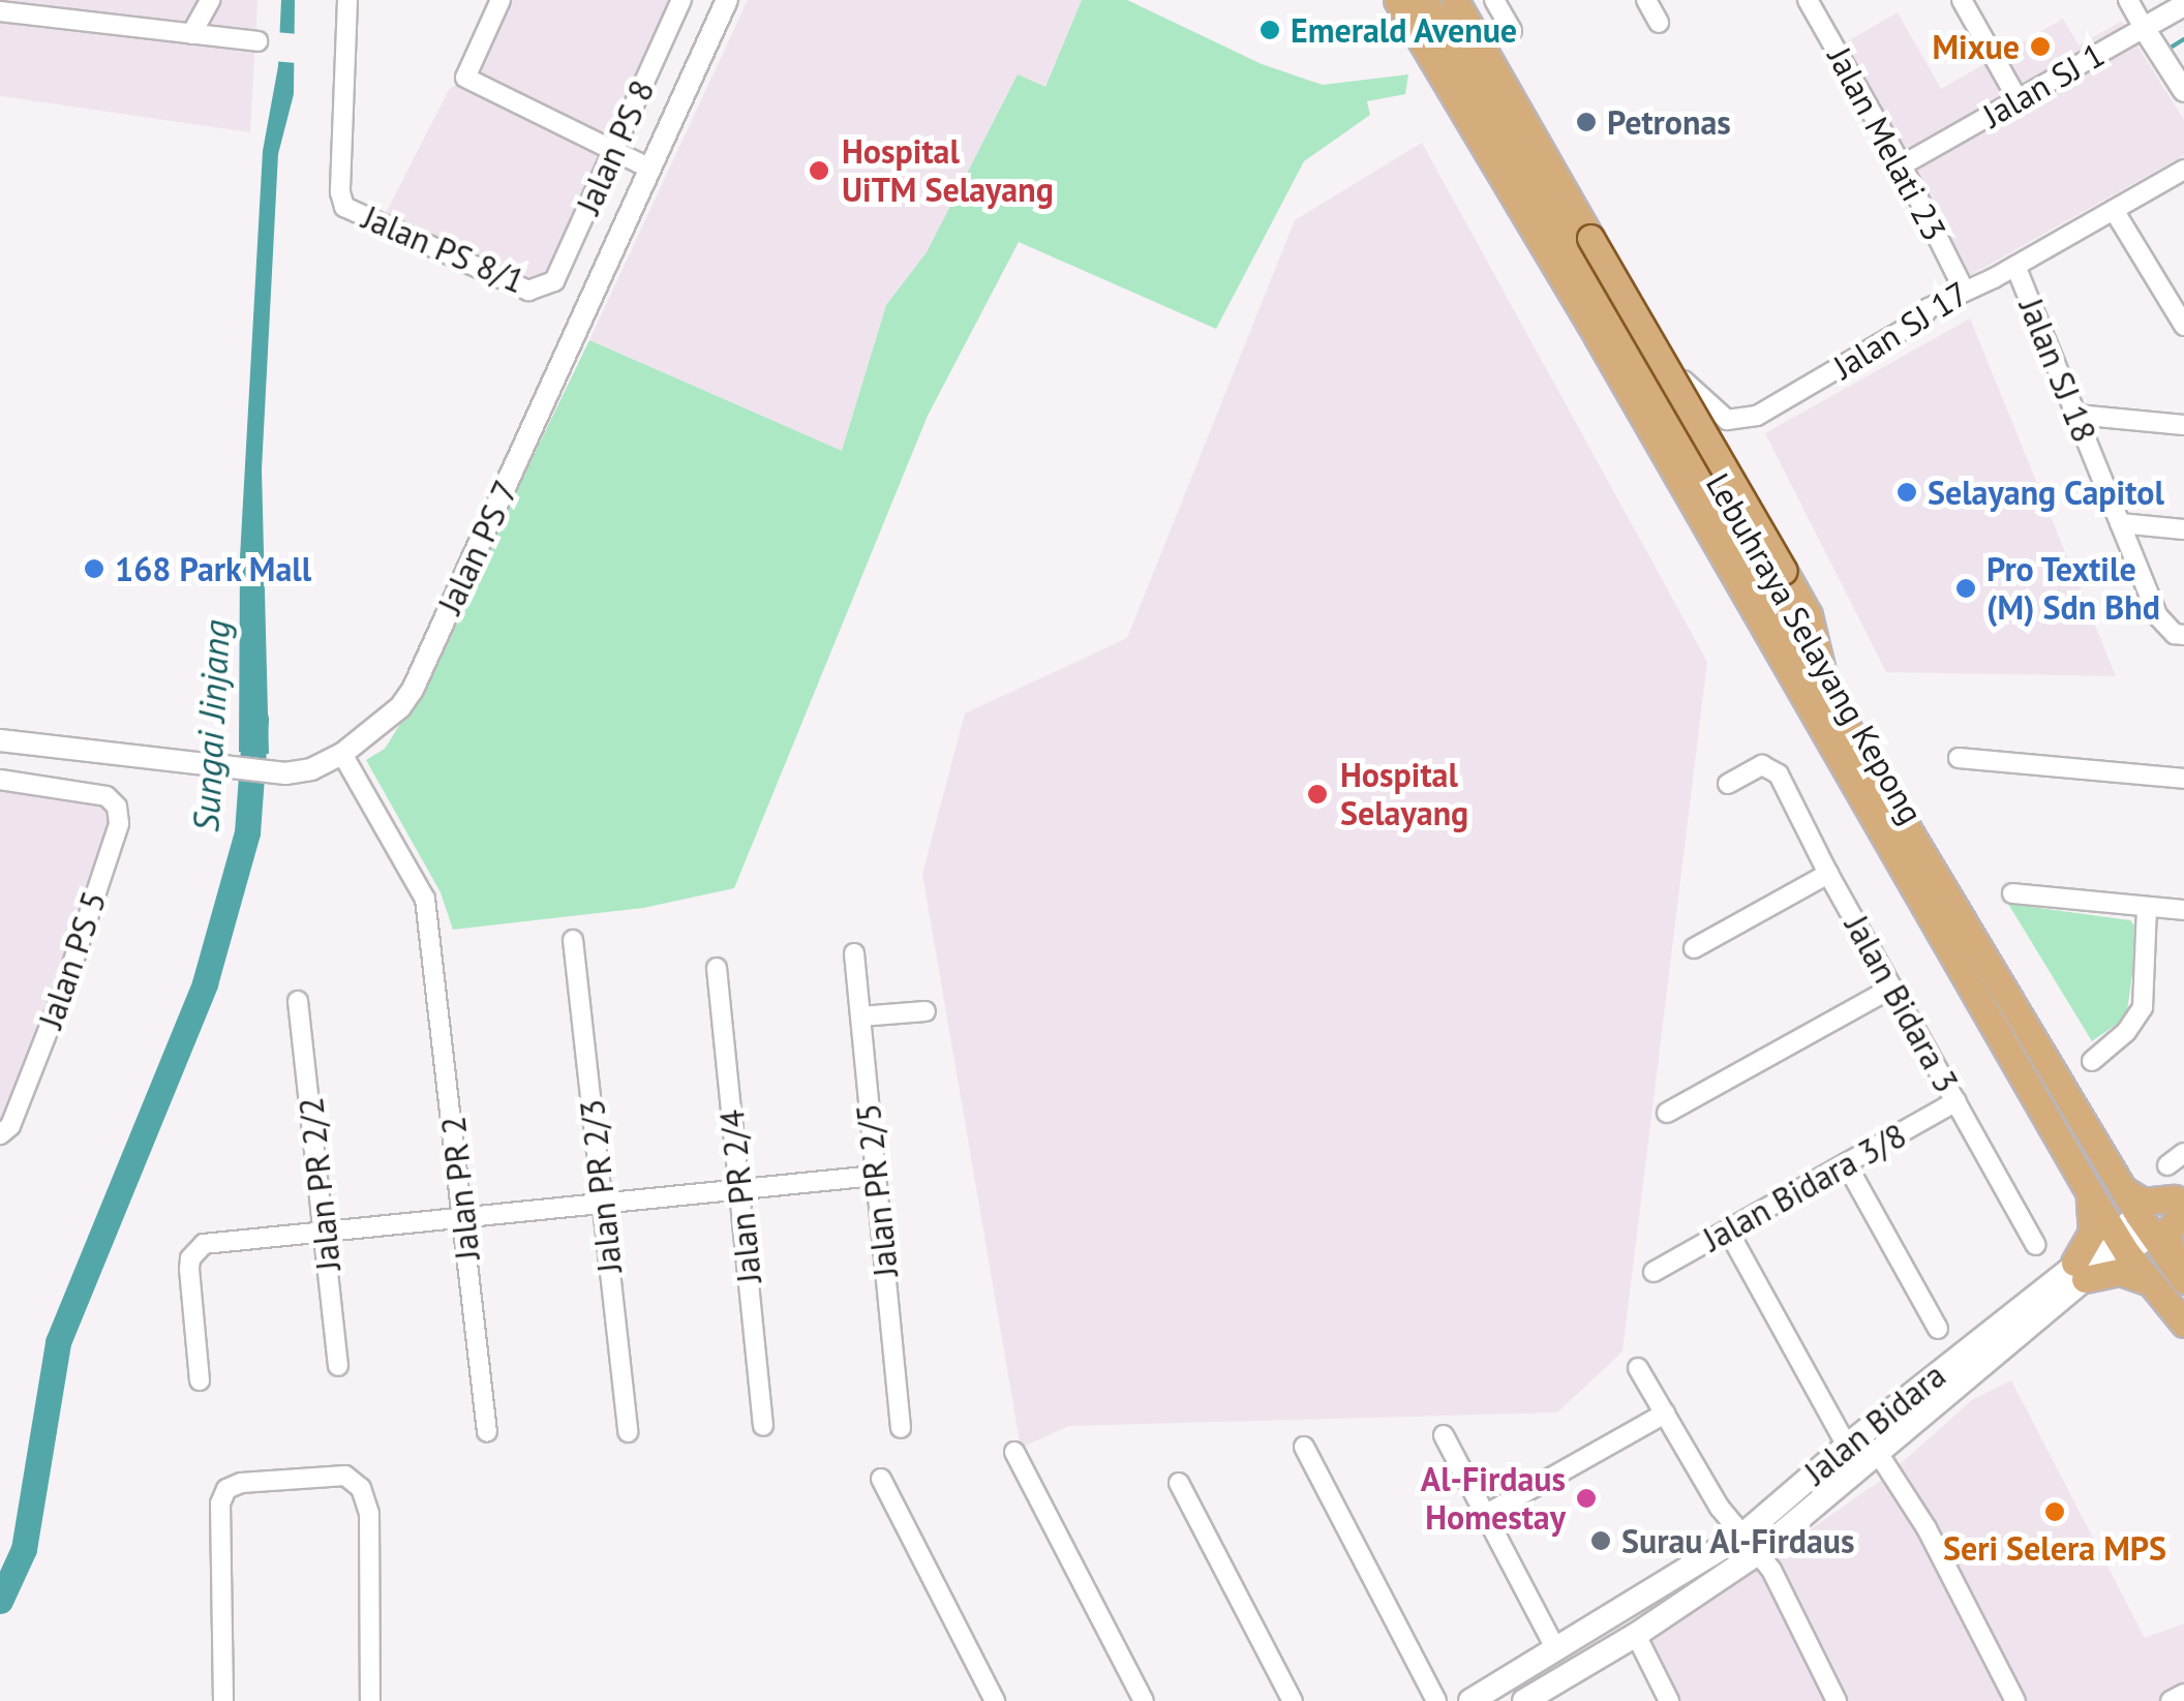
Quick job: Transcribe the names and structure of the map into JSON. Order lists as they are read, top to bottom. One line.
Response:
{"streets":{"main road":["Lebuhraya Selayang Kepong","Jalan Bidara"],"street":["Jalan SJ 1","Jalan Melati 23","Jalan PS 8","Jalan PS 8/1","Jalan SJ 17","Jalan SJ 18","Jalan PS 7","Jalan PS 5","Jalan Bidara 3","Jalan PR 2/2","Jalan PR 2/3","Jalan Bidara 3/8","Jalan PR 2","Jalan PR 2/5","Jalan PR 2/4"]},"crossings":[["Jalan SJ 1","Jalan Melati 23"],["Jalan Melati 23","Jalan SJ 17"],["Jalan PS 8","Jalan PS 8/1"],["Jalan SJ 17","Jalan SJ 18"],["Jalan SJ 17","Lebuhraya Selayang Kepong"],["Jalan PS 7","Jalan PR 2"],["Lebuhraya Selayang Kepong","Jalan Bidara"],["Jalan Bidara 3","Jalan Bidara 3/8"]],"water":["Sungai Jinjang"],"places":["Emerald Avenue","Mixue","Petronas","Hospital UiTM Selayang","Selayang Capitol","168 Park Mall","Pro Textile (M) Sdn Bhd","Hospital Selayang","Al-Firdaus Homestay","Seri Selera MPS","Surau Al-Firdaus"]}
